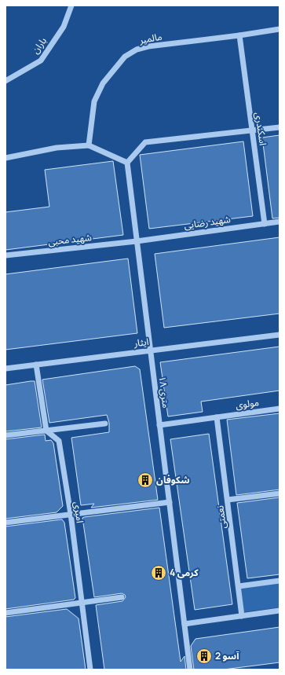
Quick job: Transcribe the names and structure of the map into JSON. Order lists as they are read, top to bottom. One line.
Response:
{"streets":{"street":["مالمیر","باران","اسکندری","شهید رضایی","شهید محبی","ایثار","۱۸ متری","مولوی","امیری","نعمتی"]},"crossings":[["مالمیر","اسکندری"],["اسکندری","شهید رضایی"],["شهید رضایی","شهید محبی"],["شهید رضایی","۱۸ متری"],["شهید محبی","۱۸ متری"],["ایثار","۱۸ متری"],["۱۸ متری","مولوی"],["مولوی","نعمتی"]],"places":{"building":["شکوفان","کرمی 4","آسو 2"]}}
